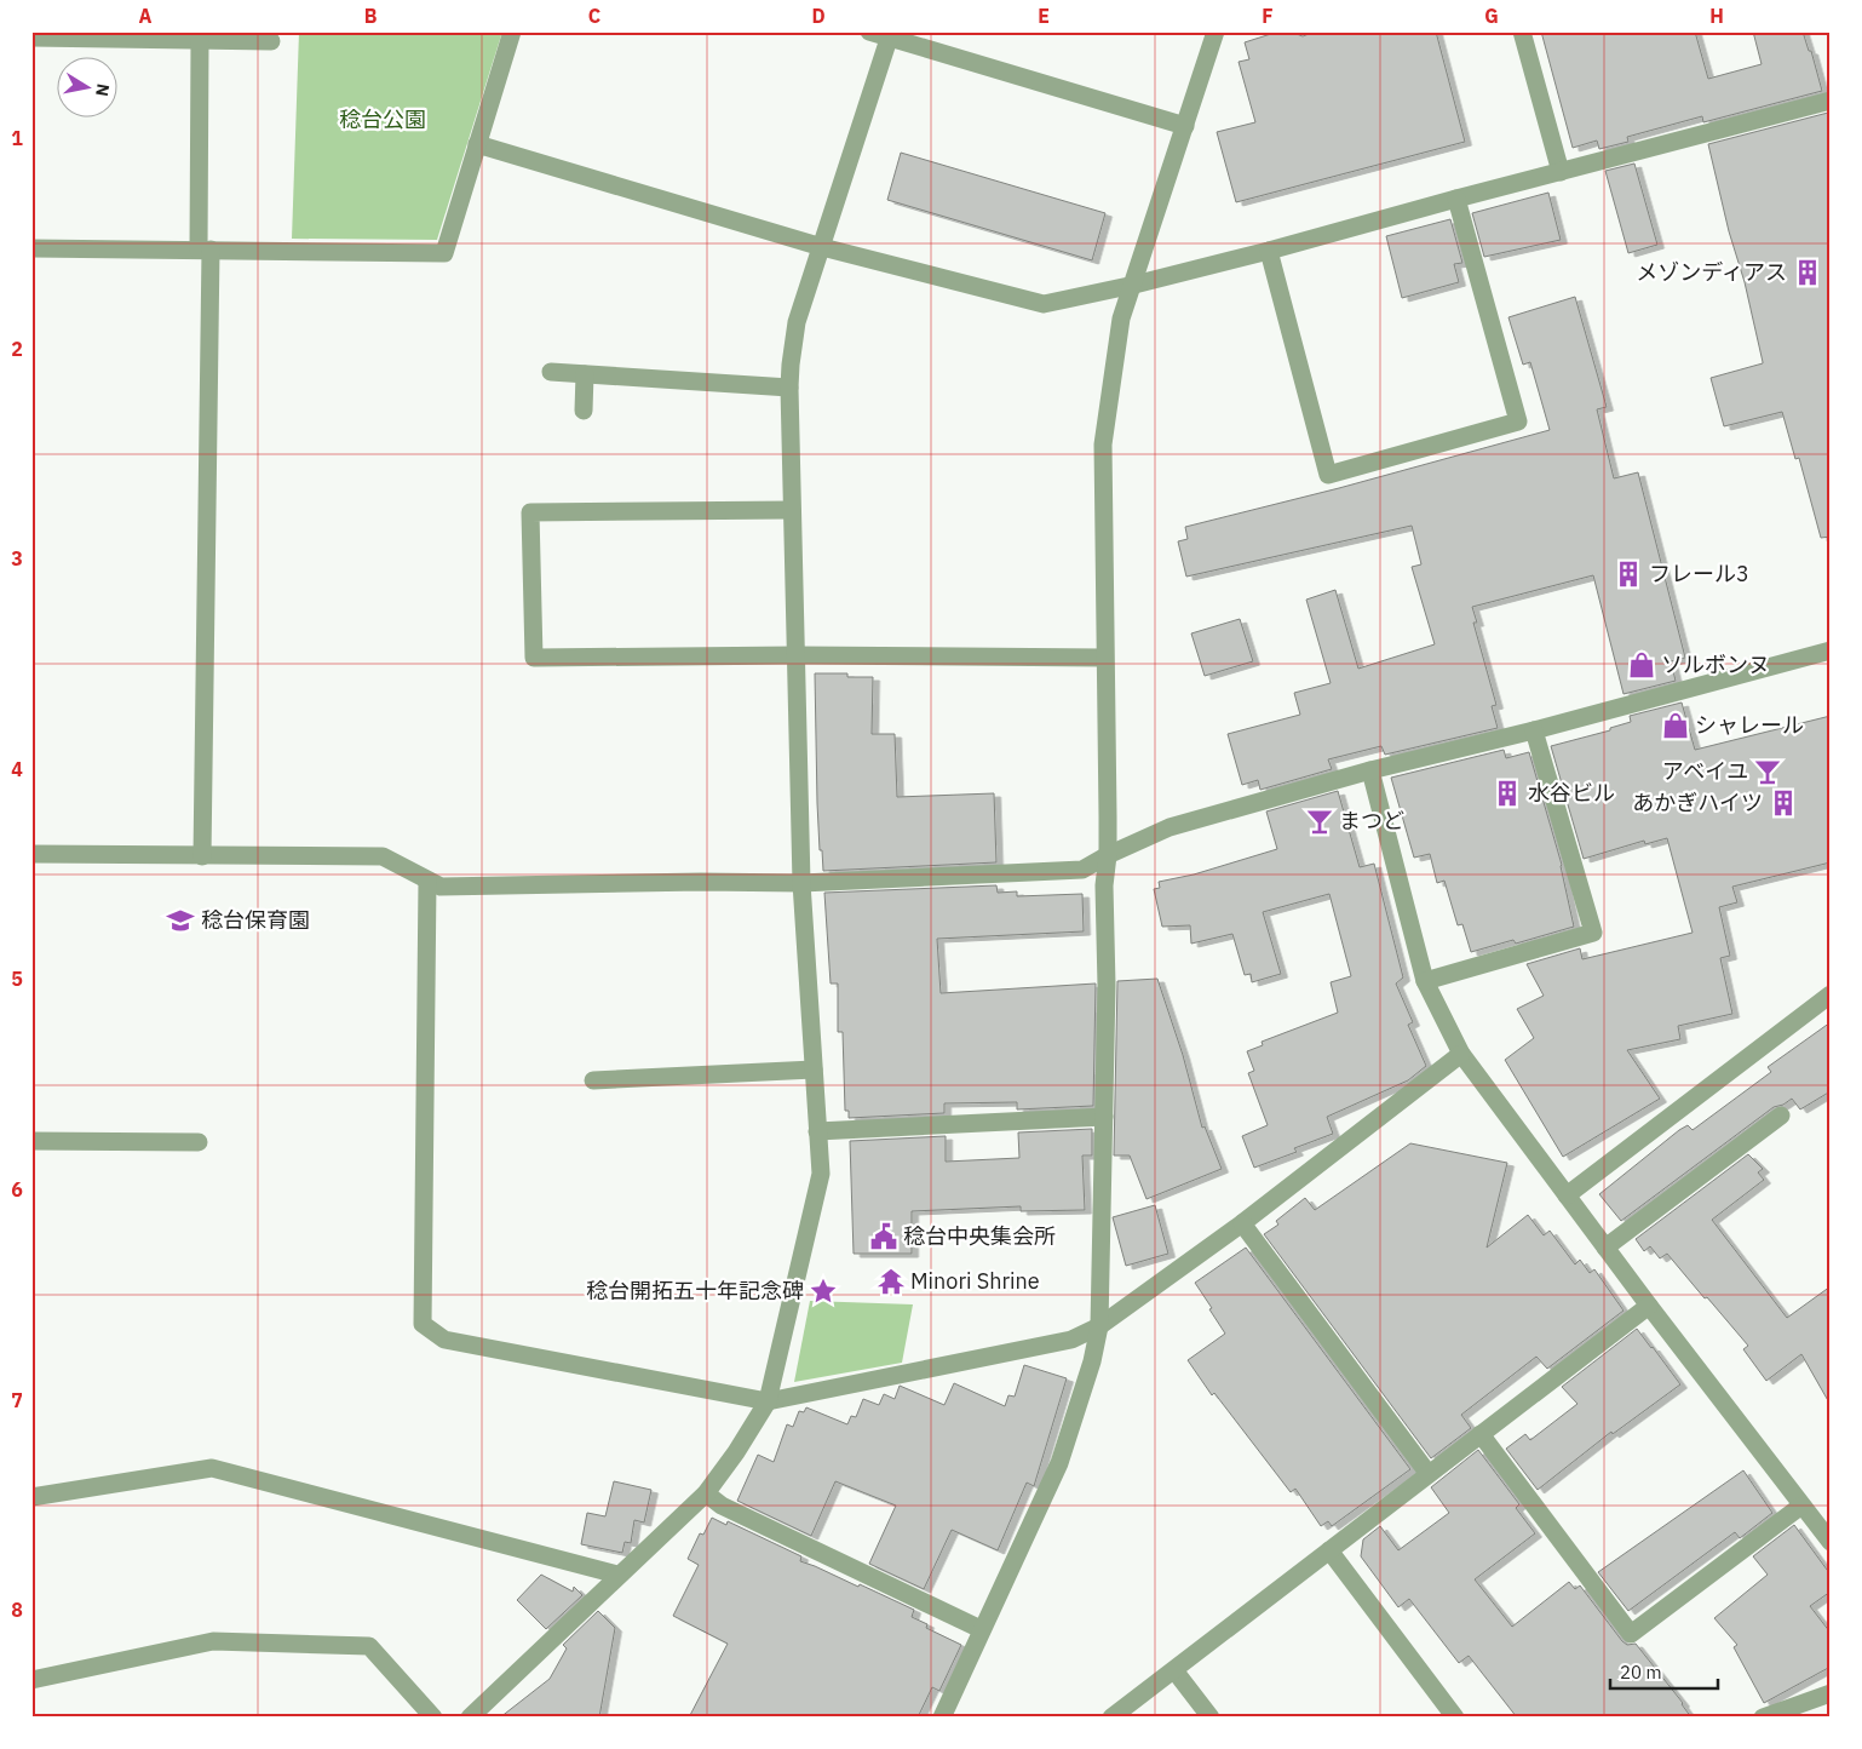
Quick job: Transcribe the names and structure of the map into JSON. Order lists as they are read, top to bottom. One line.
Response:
{"parks":["稔台公園"],"places":{"building":["メゾンディアス","フレール3","水谷ビル","あかぎハイツ"],"shop":["ソルボンヌ","シャレール"],"bar":["アベイユ","まつど"],"school or university":["稔台保育園"],"public building":["稔台中央集会所"],"temple":["Minori Shrine"],"place":["稔台開拓五十年記念碑"]},"scale_bar":"20 m","north":"right","grid":{"columns":["A","B","C","D","E","F","G","H"],"rows":["1","2","3","4","5","6","7","8"]}}
